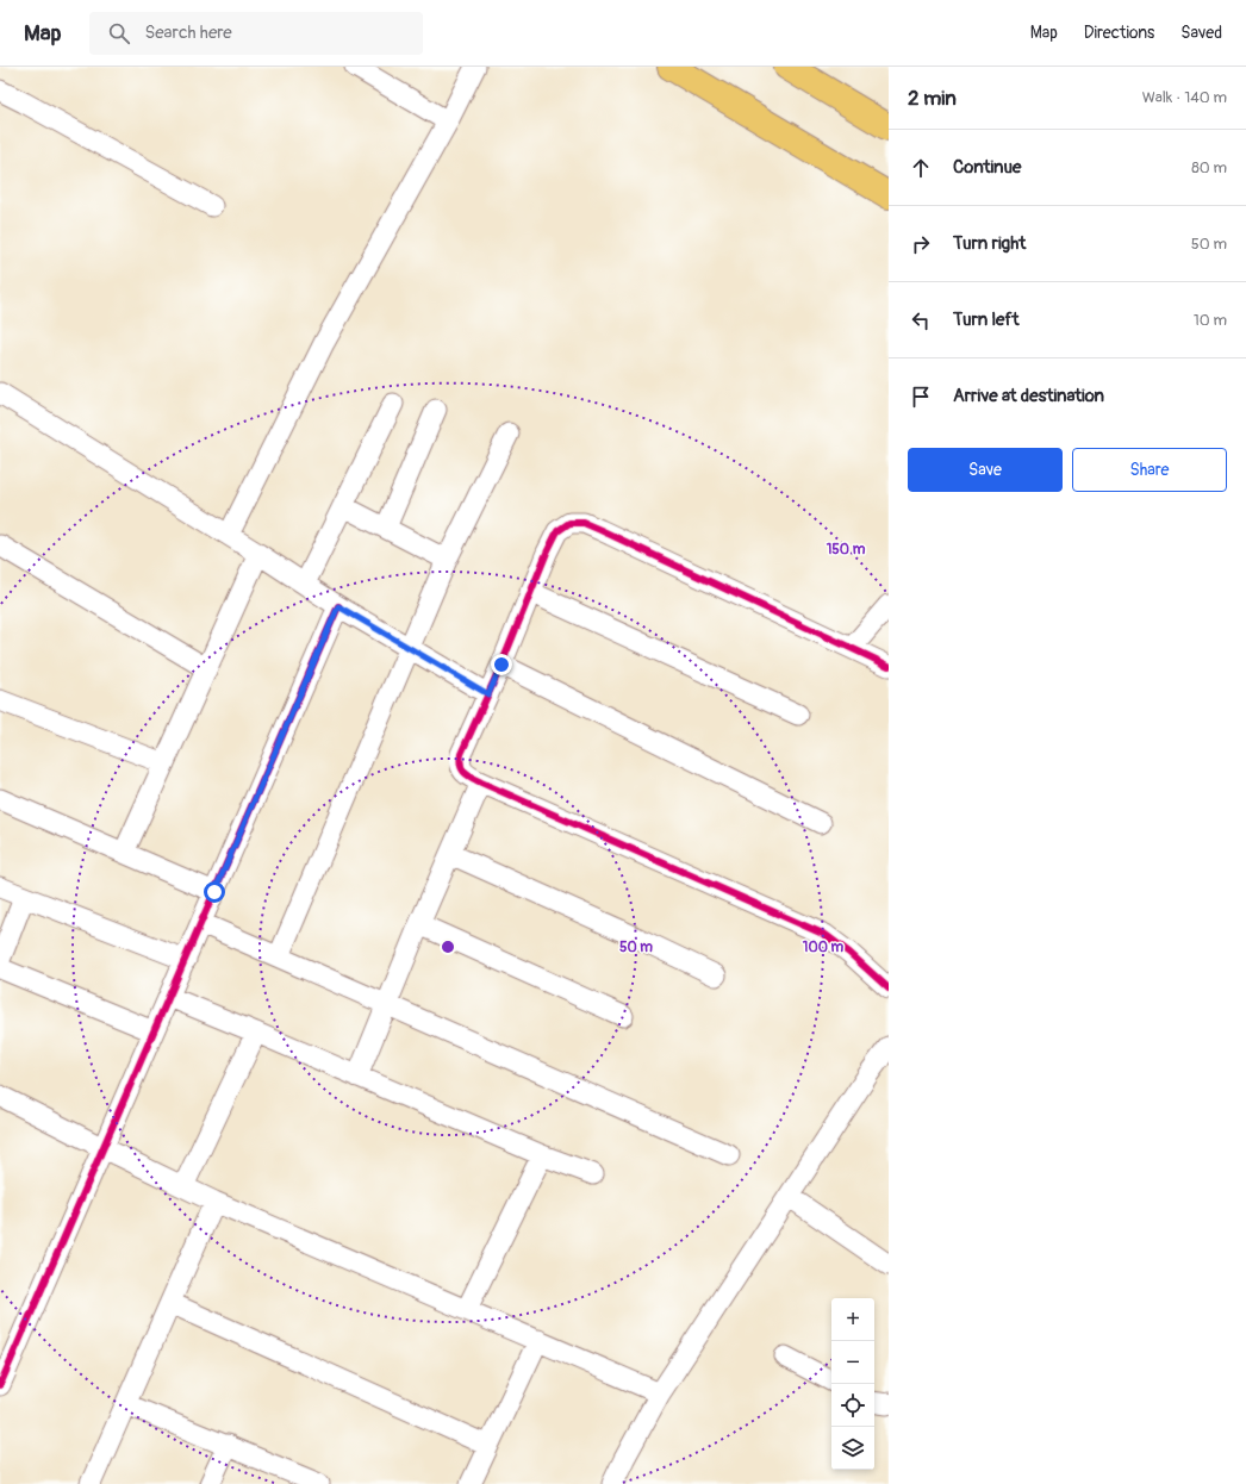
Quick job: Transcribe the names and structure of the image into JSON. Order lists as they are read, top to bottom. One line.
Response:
{"page":{"header":"Map","search":"Search here","nav":["Map","Directions","Saved"],"heading":["2 min","Walk · 140 m"],"list":[["Continue","80 m"],["Turn right","50 m"],["Turn left","10 m"],"Arrive at destination"],"buttons":["Save","Share"],"map_buttons":["+","−"]},"rings":["150 m","50 m","100 m"]}
